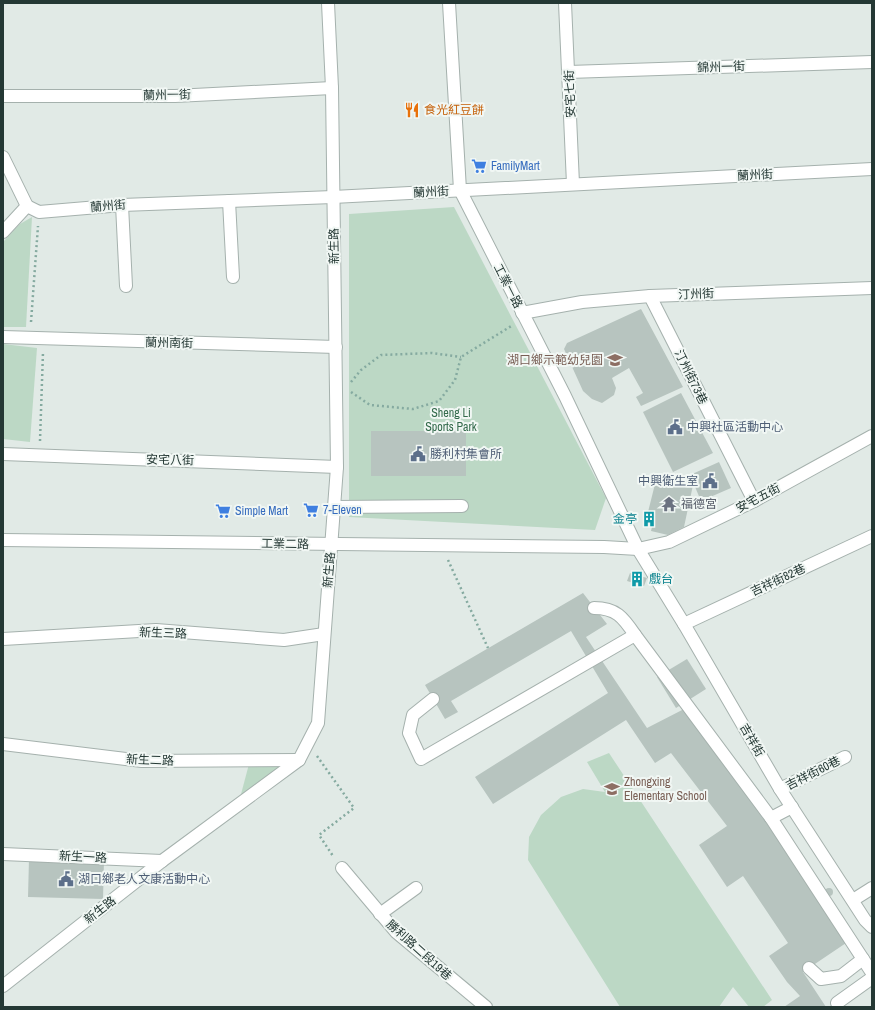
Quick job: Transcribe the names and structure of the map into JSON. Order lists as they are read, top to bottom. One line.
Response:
{"streets":{"street":["錦州一街","安宅七街","蘭州一街","蘭州街","新生路","工業一路","汀州街","蘭州南街","汀州街73巷","安宅八街","安宅五街","工業二路","吉祥街82巷","新生三路","吉祥街","新生二路","吉祥街60巷","新生一路","勝利路二段19巷"]},"crossings":[["錦州一街","安宅七街"],["安宅七街","蘭州街"],["蘭州一街","新生路"],["蘭州街","新生路"],["蘭州街","工業一路"],["新生路","蘭州南街"],["新生路","安宅八街"],["新生路","工業二路"],["新生路","新生三路"],["新生路","新生二路"],["新生路","新生一路"],["工業一路","汀州街"],["工業一路","安宅五街"],["工業一路","工業二路"],["工業一路","吉祥街"],["汀州街","汀州街73巷"],["汀州街73巷","安宅五街"],["安宅五街","工業二路"],["安宅五街","吉祥街"],["工業二路","吉祥街"],["吉祥街82巷","吉祥街"],["吉祥街","吉祥街60巷"]],"parks":["Sheng Li Sports Park"],"places":{"restaurant":["食光紅豆餅"],"supermarket":["FamilyMart","7-Eleven","Simple Mart"],"school or university":["湖口鄉示範幼兒園","Zhongxing Elementary School"],"public building":["中興社區活動中心","勝利村集會所","中興衛生室","湖口鄉老人文康活動中心"],"temple":["福德宮"],"building":["金亭","戲台"]}}
